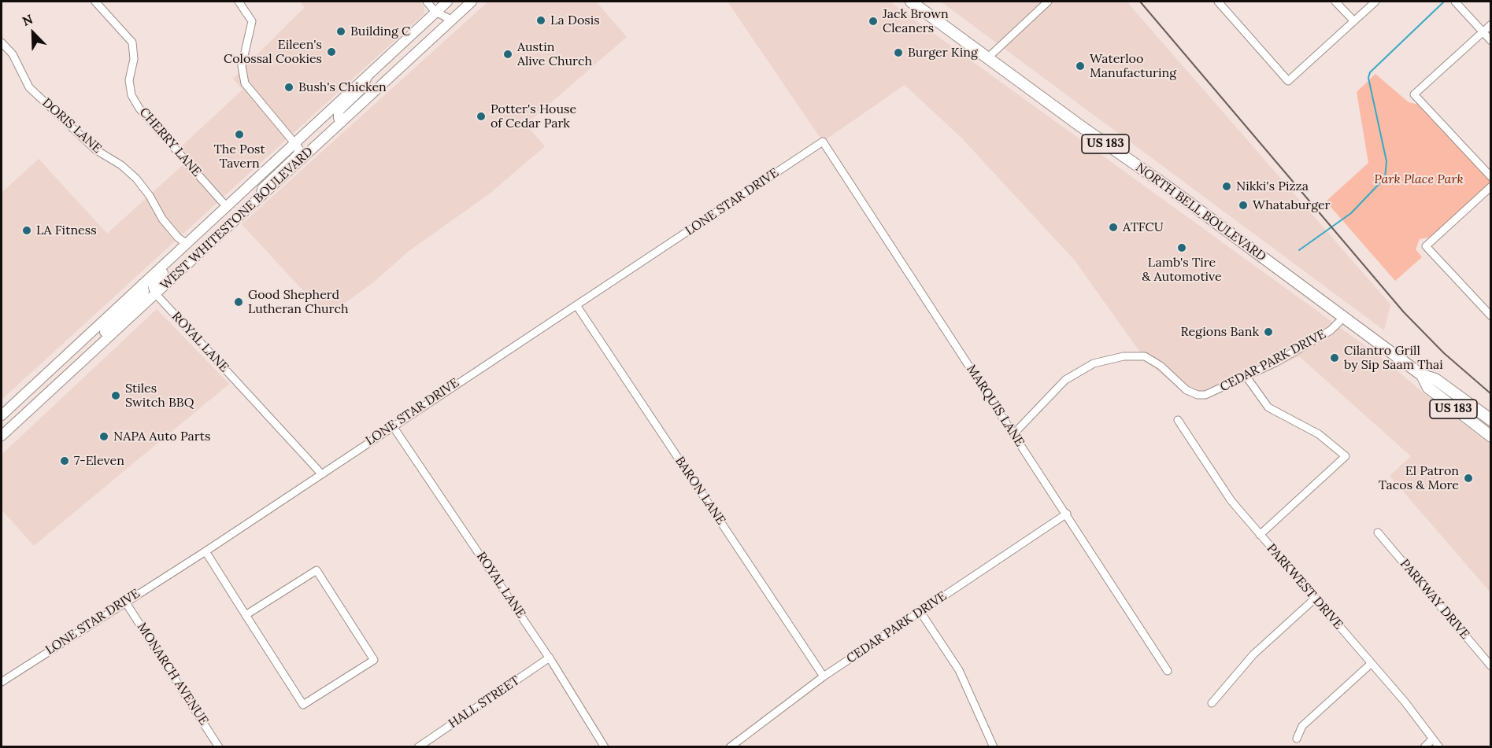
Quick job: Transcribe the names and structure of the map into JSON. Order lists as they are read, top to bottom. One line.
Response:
{"streets":{"main road":["US 183","NORTH BELL BOULEVARD","WEST WHITESTONE BOULEVARD"],"street":["DORIS LANE","CHERRY LANE","LONE STAR DRIVE","ROYAL LANE","CEDAR PARK DRIVE","MARQUIS LANE","BARON LANE","PARKWEST DRIVE","PARKWAY DRIVE","MONARCH AVENUE","HALL STREET"]},"crossings":[["DORIS LANE","WEST WHITESTONE BOULEVARD"],["CHERRY LANE","WEST WHITESTONE BOULEVARD"],["LONE STAR DRIVE","ROYAL LANE"],["LONE STAR DRIVE","MARQUIS LANE"],["LONE STAR DRIVE","BARON LANE"],["LONE STAR DRIVE","MONARCH AVENUE"],["NORTH BELL BOULEVARD","CEDAR PARK DRIVE"],["WEST WHITESTONE BOULEVARD","ROYAL LANE"],["ROYAL LANE","HALL STREET"],["CEDAR PARK DRIVE","MARQUIS LANE"],["CEDAR PARK DRIVE","BARON LANE"]],"parks":["Park Place Park"],"places":["La Dosis","Jack Brown Cleaners","Building C","Eileen's Colossal Cookies","Burger King","Austin Alive Church","Waterloo Manufacturing","Bush's Chicken","Potter's House of Cedar Park","The Post Tavern","Nikki's Pizza","Whataburger","ATFCU","LA Fitness","Lamb's Tire & Automotive","Good Shepherd Lutheran Church","Regions Bank","Cilantro Grill by Sip Saam Thai","Stiles Switch BBQ","NAPA Auto Parts","7-Eleven","El Patron Tacos & More"],"north":"top left"}
